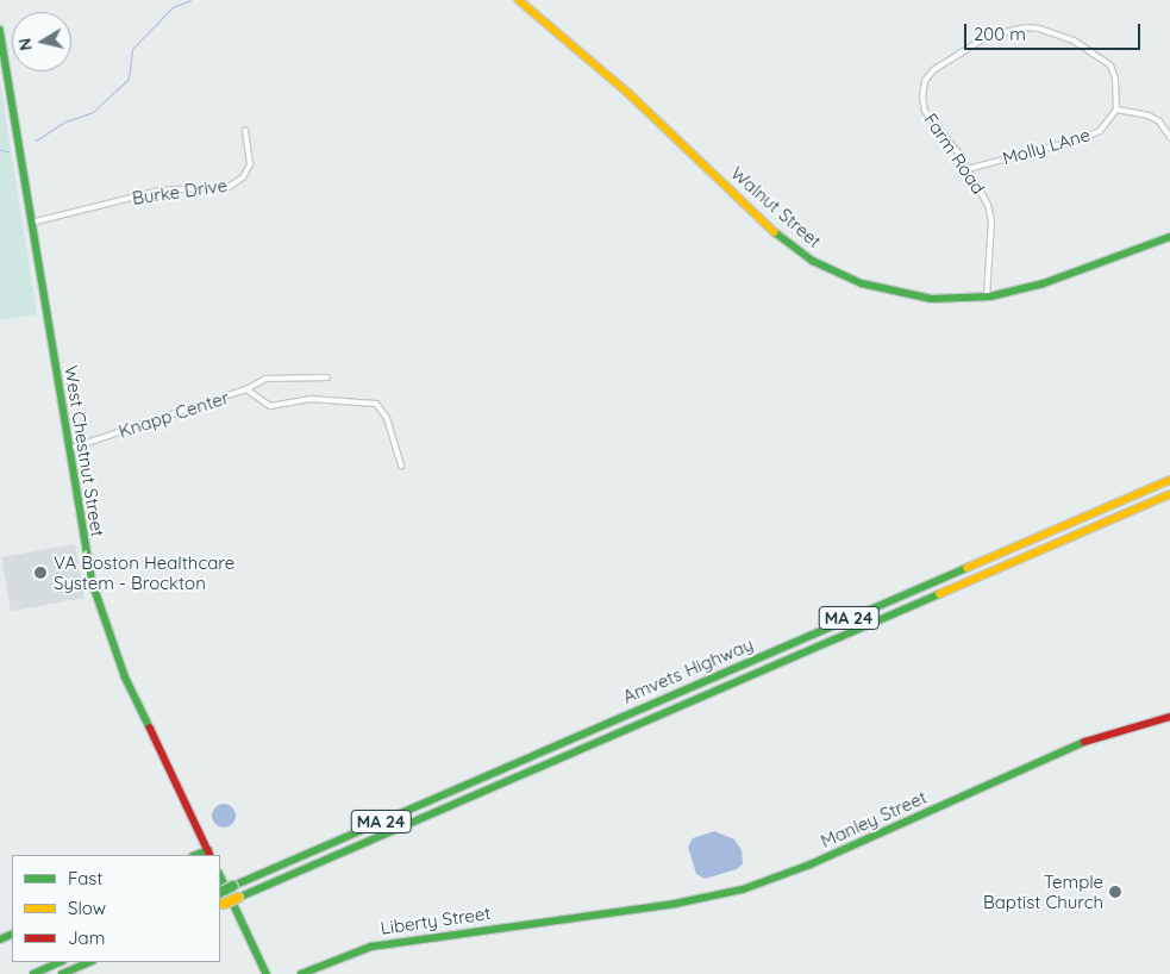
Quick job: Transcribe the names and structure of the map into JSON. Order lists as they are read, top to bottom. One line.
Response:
{"streets":{"main road":["Walnut Street","West Chestnut Street","MA 24","Amvets Highway","Manley Street","Liberty Street"],"street":["Molly LAne","Farm Road","Burke Drive","Knapp Center"]},"crossings":[["Molly LAne","Farm Road"],["Farm Road","Walnut Street"],["Burke Drive","West Chestnut Street"],["Knapp Center","West Chestnut Street"],["Manley Street","Liberty Street"]],"places":["VA Boston Healthcare System - Brockton","Temple Baptist Church"],"legend":["Fast","Slow","Jam"],"scale_bar":"200 m","north":"left"}
